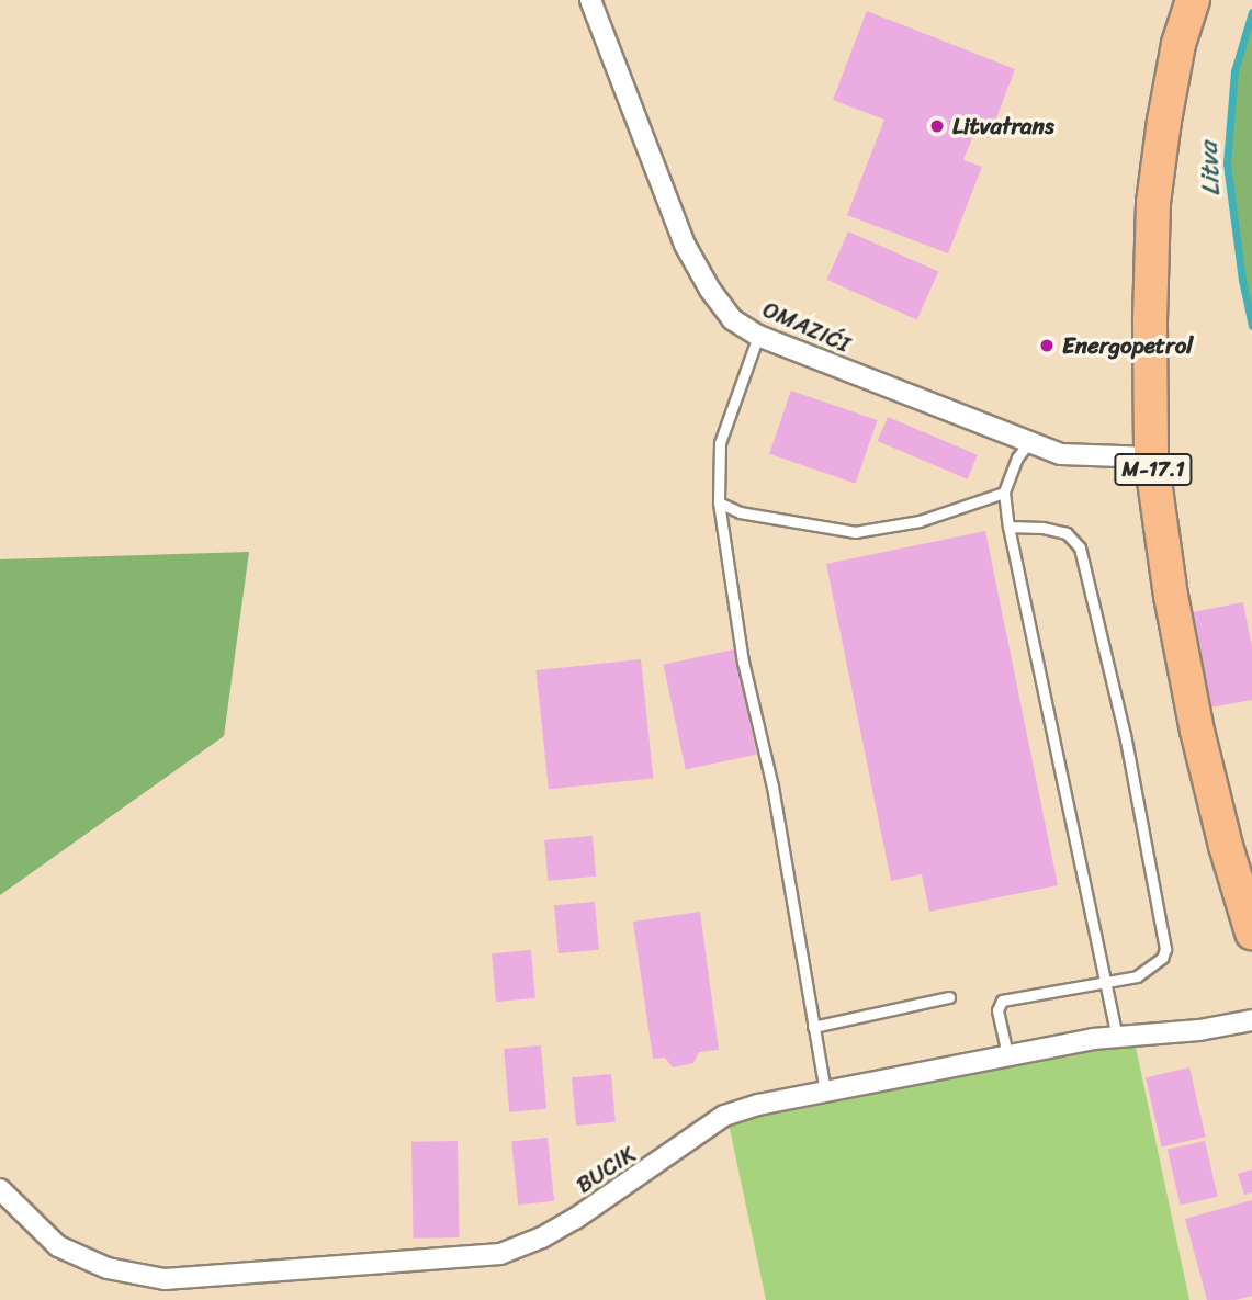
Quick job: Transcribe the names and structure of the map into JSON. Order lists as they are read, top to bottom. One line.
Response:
{"streets":{"main road":["M-17.1"],"street":["OMAZIĆI","BUCIK"]},"crossings":[["OMAZIĆI","M-17.1"]],"water":["Litva"],"places":["Litvatrans","Energopetrol"]}
